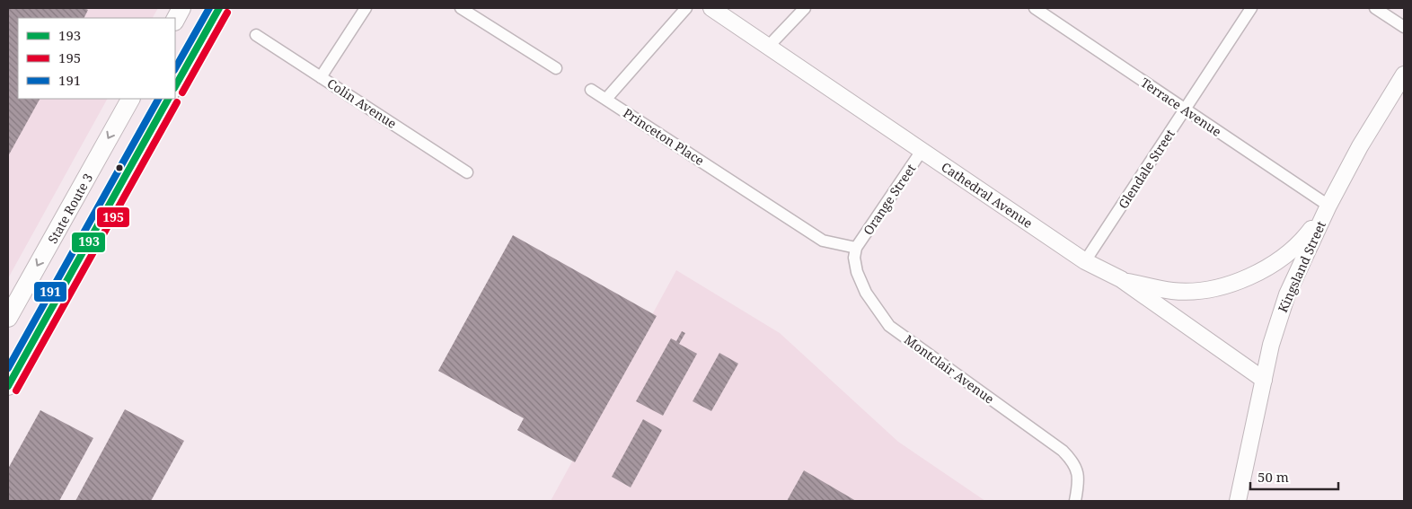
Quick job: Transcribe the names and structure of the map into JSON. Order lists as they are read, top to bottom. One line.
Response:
{"streets":{"highway":["State Route 3"],"main road":["Cathedral Avenue","Kingsland Street"],"street":["Colin Avenue","Terrace Avenue","Princeton Place","Glendale Street","Orange Street","Montclair Avenue"]},"crossings":[["Terrace Avenue","Glendale Street"],["Terrace Avenue","Kingsland Street"],["Princeton Place","Orange Street"],["Princeton Place","Montclair Avenue"],["Glendale Street","Cathedral Avenue"],["Cathedral Avenue","Orange Street"],["Cathedral Avenue","Kingsland Street"],["Orange Street","Montclair Avenue"]],"lines":["transit line 193","transit line 191","transit line 195"],"legend":["193","195","191"],"scale_bar":"50 m"}
